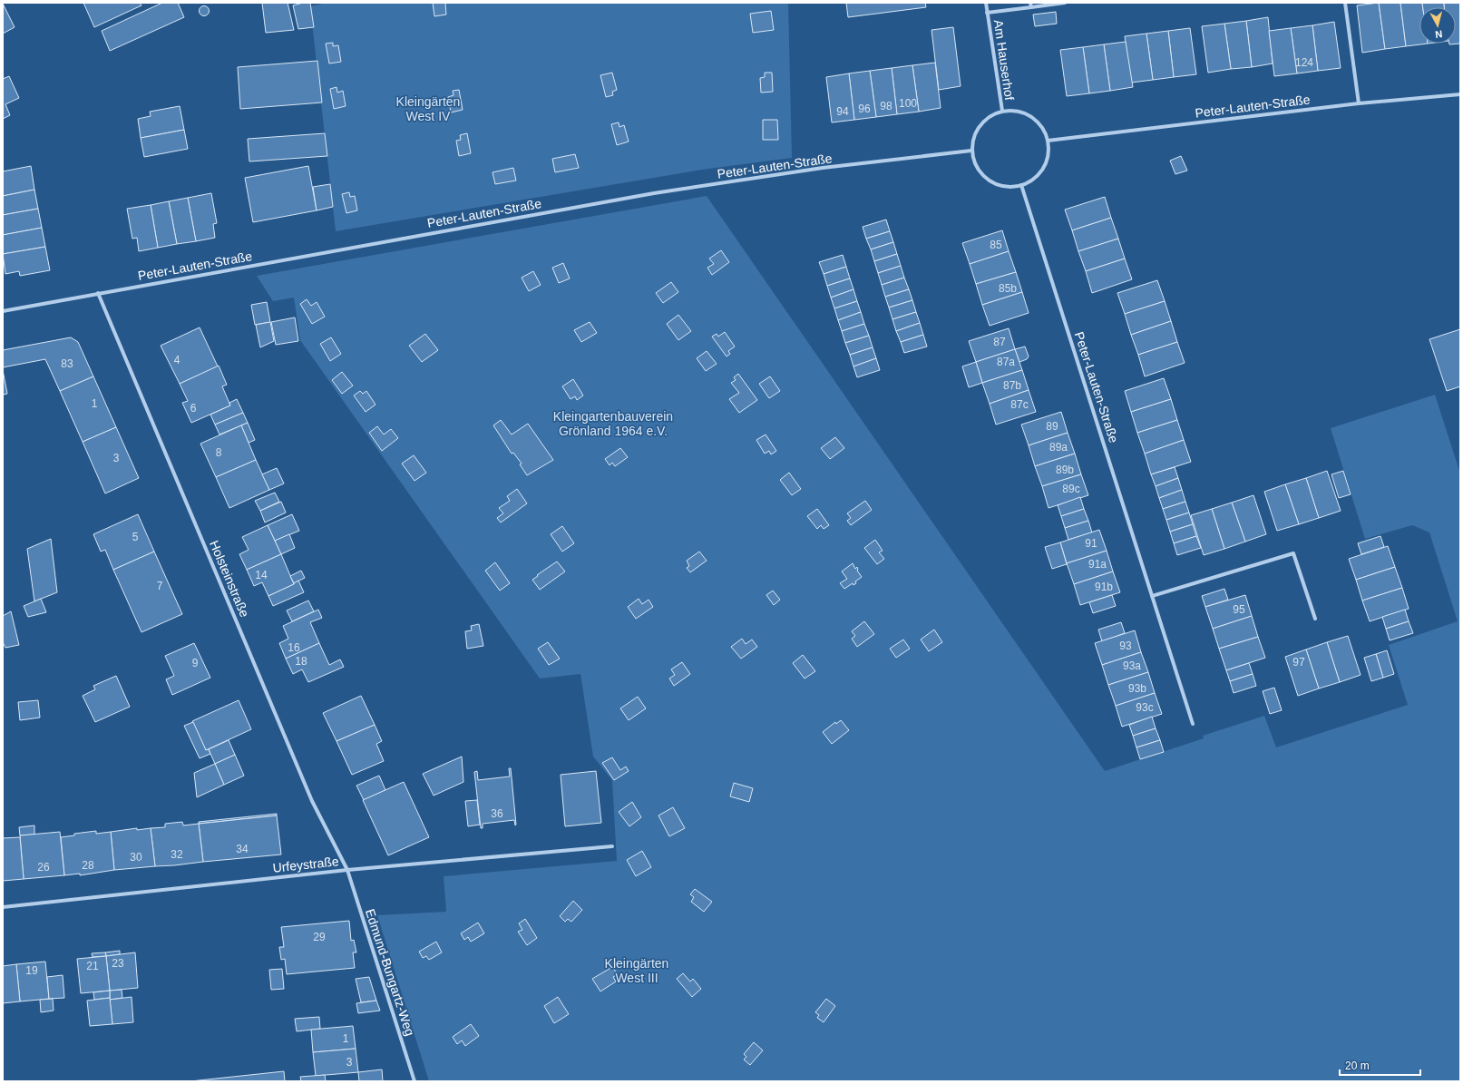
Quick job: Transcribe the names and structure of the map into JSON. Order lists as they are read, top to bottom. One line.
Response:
{"streets":{"street":["Am Hauserhof","Peter-Lauten-Straße","Holsteinstraße","Urfeystraße","Edmund-Bungartz-Weg"]},"crossings":[["Am Hauserhof","Peter-Lauten-Straße"],["Peter-Lauten-Straße","Holsteinstraße"],["Holsteinstraße","Urfeystraße"],["Holsteinstraße","Edmund-Bungartz-Weg"],["Urfeystraße","Edmund-Bungartz-Weg"]],"parks":["Kleingärten West IV","Kleingartenbauverein Grönland 1964 e.V.","Kleingärten West III"],"house_numbers":["124","100","98","96","94","85","85b","87","4","87a","83","87b","1","87c","6","89","89a","8","3","89b","89c","5","91","91a","14","7","91b","95","93","16","18","97","9","93a","93b","93c","36","34","32","30","28","26","29","23","21","19","1","3"],"scale_bar":"20 m","north":"bottom"}
